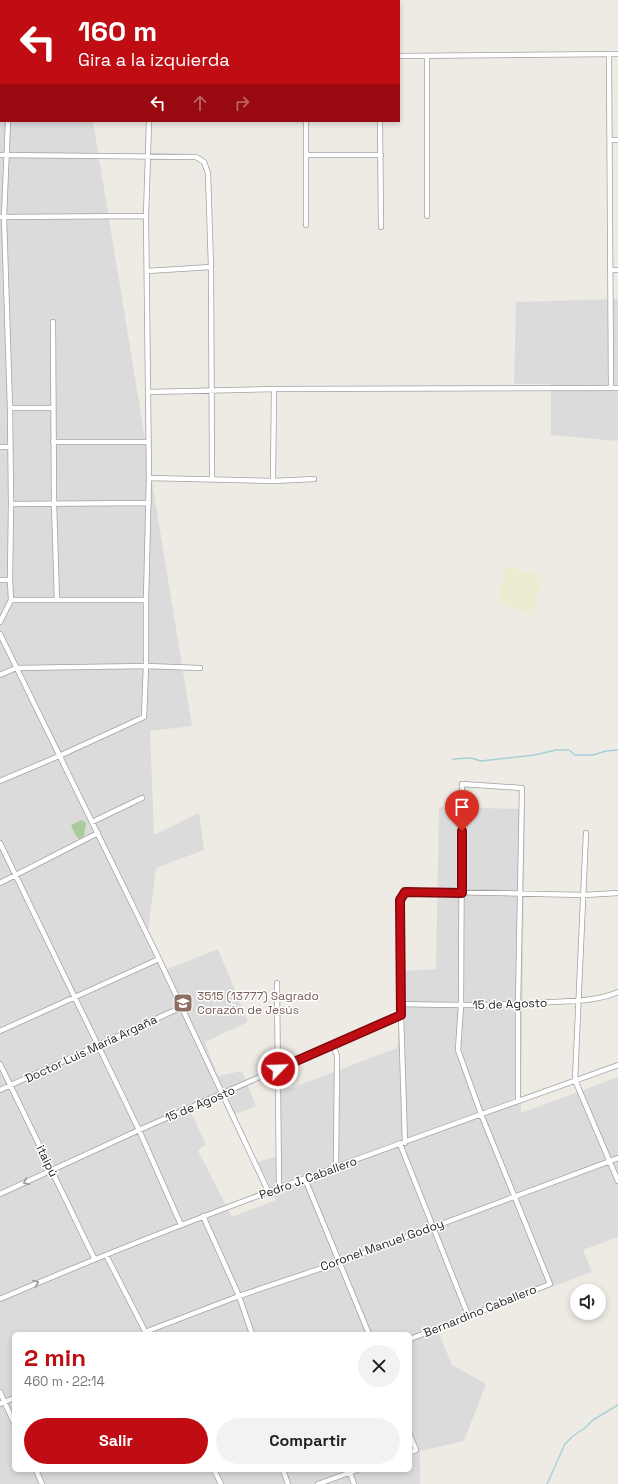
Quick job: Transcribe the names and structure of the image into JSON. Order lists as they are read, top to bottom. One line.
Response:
{"streets":{"street":["15 de Agosto","Doctor Luis María Argaña","itaipú","Pedro J. Caballero","Coronel Manuel Godoy","Bernardino Caballero"]},"crossings":[["15 de Agosto","itaipú"],["Doctor Luis María Argaña","itaipú"],["itaipú","Pedro J. Caballero"],["Coronel Manuel Godoy","Bernardino Caballero"]],"places":{"school or university":["3515 (13777) Sagrado Corazón de Jesús"]},"page":{"turn":["160 m","Gira a la izquierda"],"heading":["2 min","460 m · 22:14"],"buttons":["Salir","Compartir"]}}
